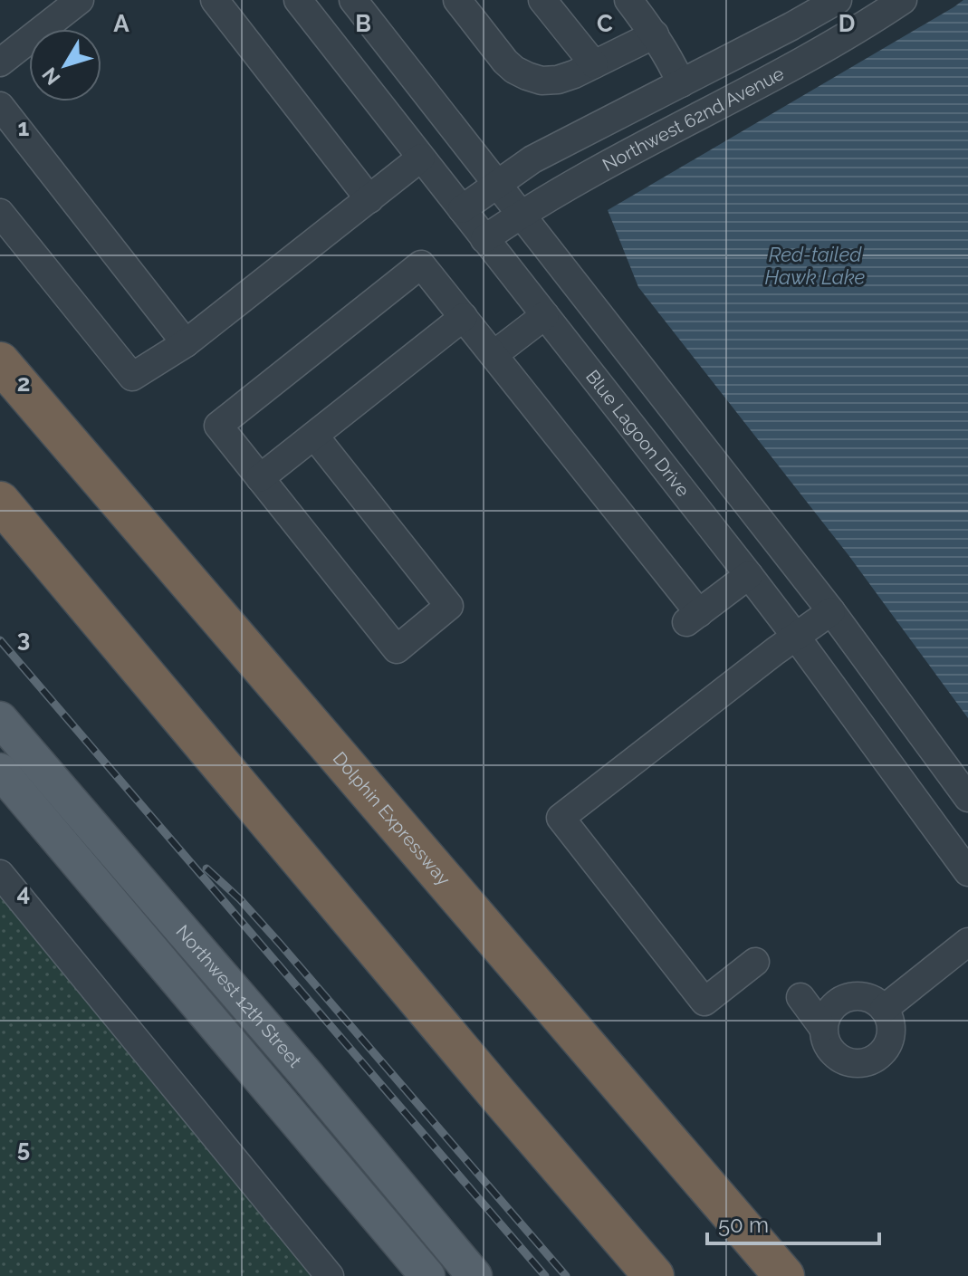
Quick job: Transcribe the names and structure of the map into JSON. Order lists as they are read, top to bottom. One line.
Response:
{"streets":{"highway":["Dolphin Expressway"],"main road":["Northwest 12th Street"],"street":["Northwest 62nd Avenue","Blue Lagoon Drive"]},"crossings":[["Northwest 62nd Avenue","Blue Lagoon Drive"]],"water":["Red-tailed Hawk Lake"],"scale_bar":"50 m","north":"bottom left","grid":{"columns":["A","B","C","D"],"rows":["1","2","3","4","5"]}}
